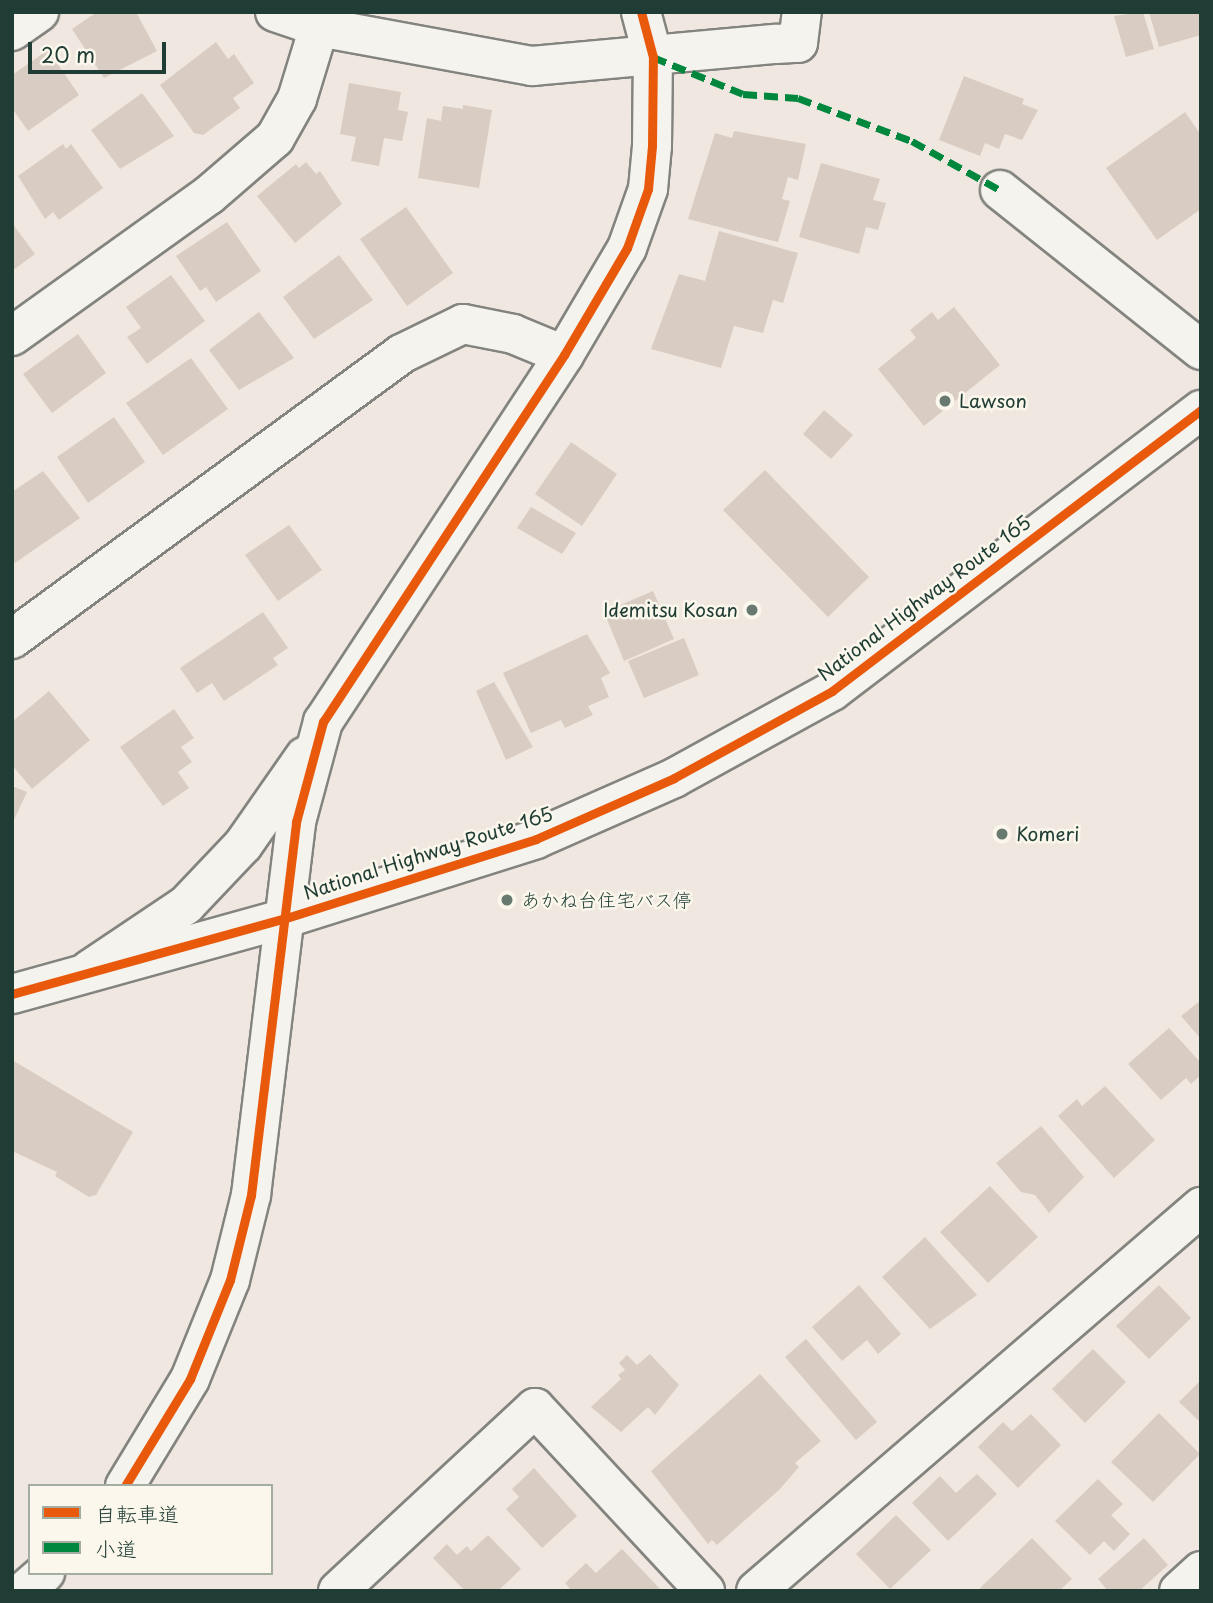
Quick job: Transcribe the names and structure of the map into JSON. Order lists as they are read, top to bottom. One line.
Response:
{"streets":{"main road":["National Highway Route 165"]},"places":["Lawson","Idemitsu Kosan","Komeri","あかね台住宅バス停"],"legend":["自転車道","小道"],"scale_bar":"20 m"}
